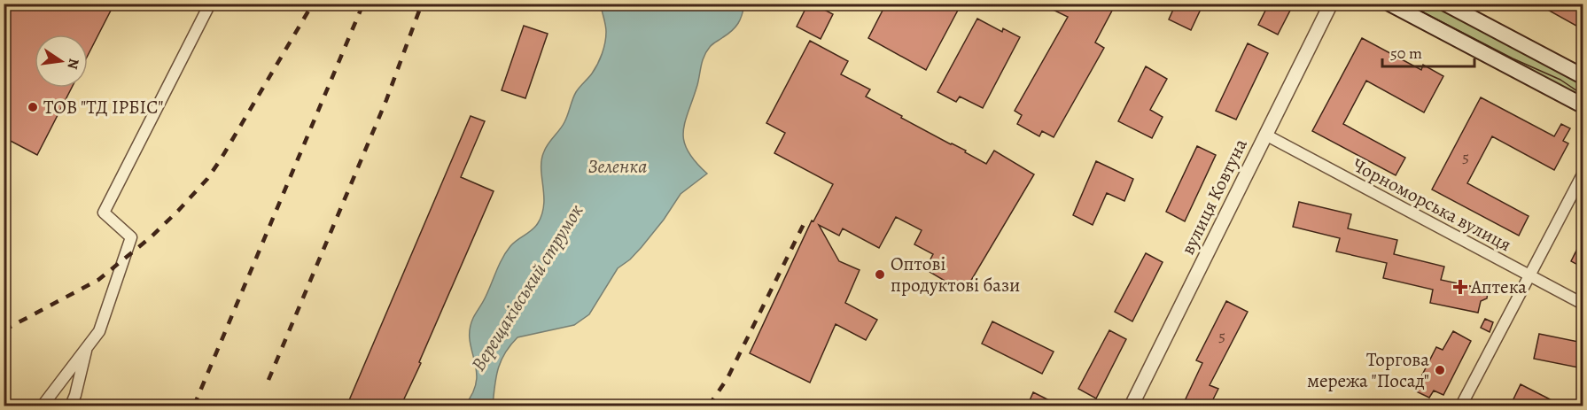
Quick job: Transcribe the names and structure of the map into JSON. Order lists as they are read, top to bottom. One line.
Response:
{"streets":{"street":["вулиця Ковтуна","Чорноморська вулиця"]},"crossings":[["вулиця Ковтуна","Чорноморська вулиця"]],"water":["Зеленка","Верещаківський струмок"],"places":{"other":["ТОВ \"ТД ІРБІС\"","Оптові продуктові бази","Торгова мережа \"Посад\""],"health":["Аптека"]},"house_numbers":["5","5"],"scale_bar":"50 m","north":"right"}
